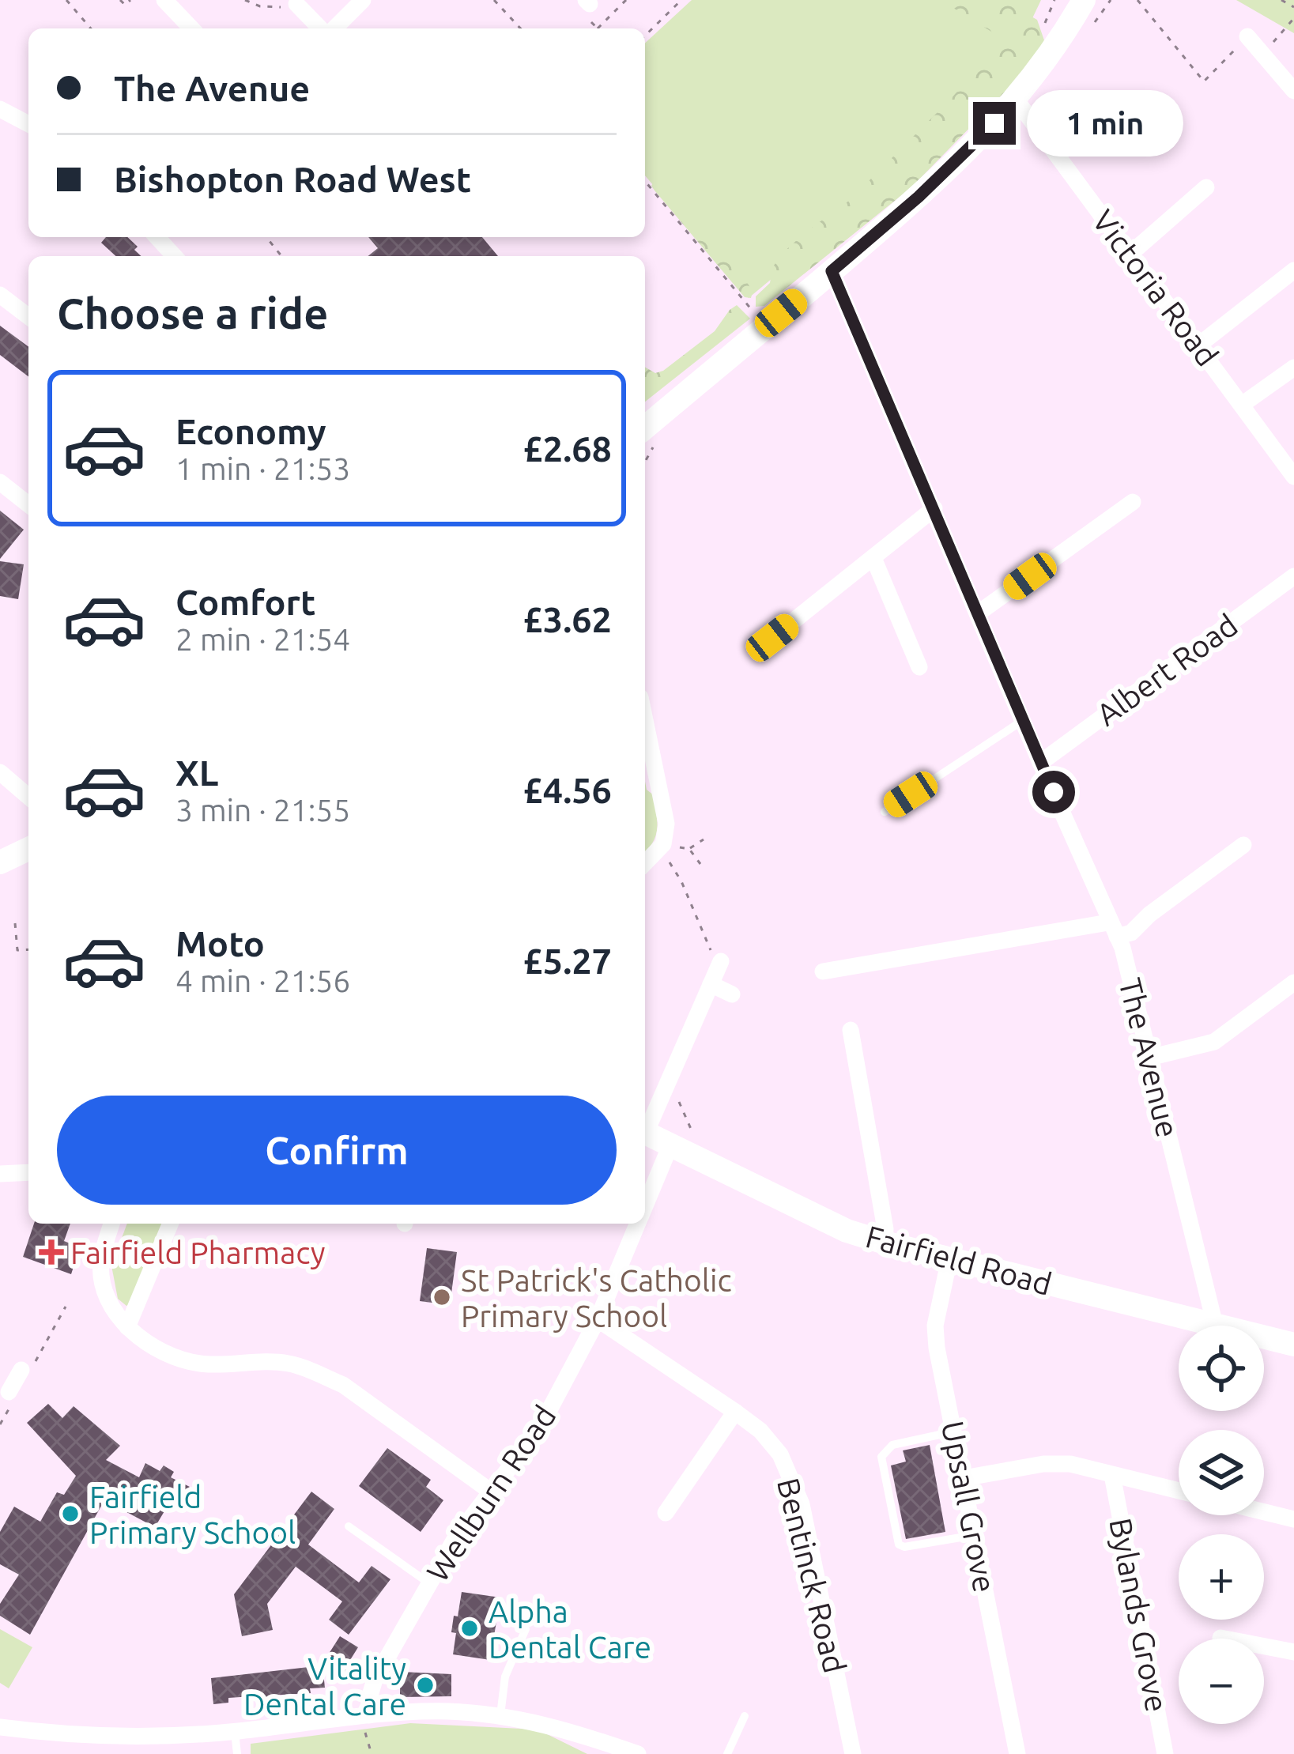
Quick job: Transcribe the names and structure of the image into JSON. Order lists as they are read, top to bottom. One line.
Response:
{"streets":{"street":["Victoria Road","Albert Road","The Avenue","Fairfield Road","Wellburn Road","Upsall Grove","Bentinck Road","Bylands Grove"]},"crossings":[["Albert Road","The Avenue"],["The Avenue","Fairfield Road"],["Fairfield Road","Wellburn Road"],["Fairfield Road","Upsall Grove"],["Wellburn Road","Bentinck Road"]],"places":{"health":["Fairfield Pharmacy"],"other":["St Patrick's Catholic Primary School","Fairfield Primary School","Alpha Dental Care","Vitality Dental Care"]},"page":{"banner":["The Avenue","Bishopton Road West"],"bubble":"1 min","heading":"Choose a ride","list":[{"name":"Economy","note":"1 min · 21:53","value":"£2.68"},{"name":"Comfort","note":"2 min · 21:54","value":"£3.62"},{"name":"XL","note":"3 min · 21:55","value":"£4.56"},{"name":"Moto","note":"4 min · 21:56","value":"£5.27"}],"buttons":"Confirm","map_buttons":["+","−"]}}
